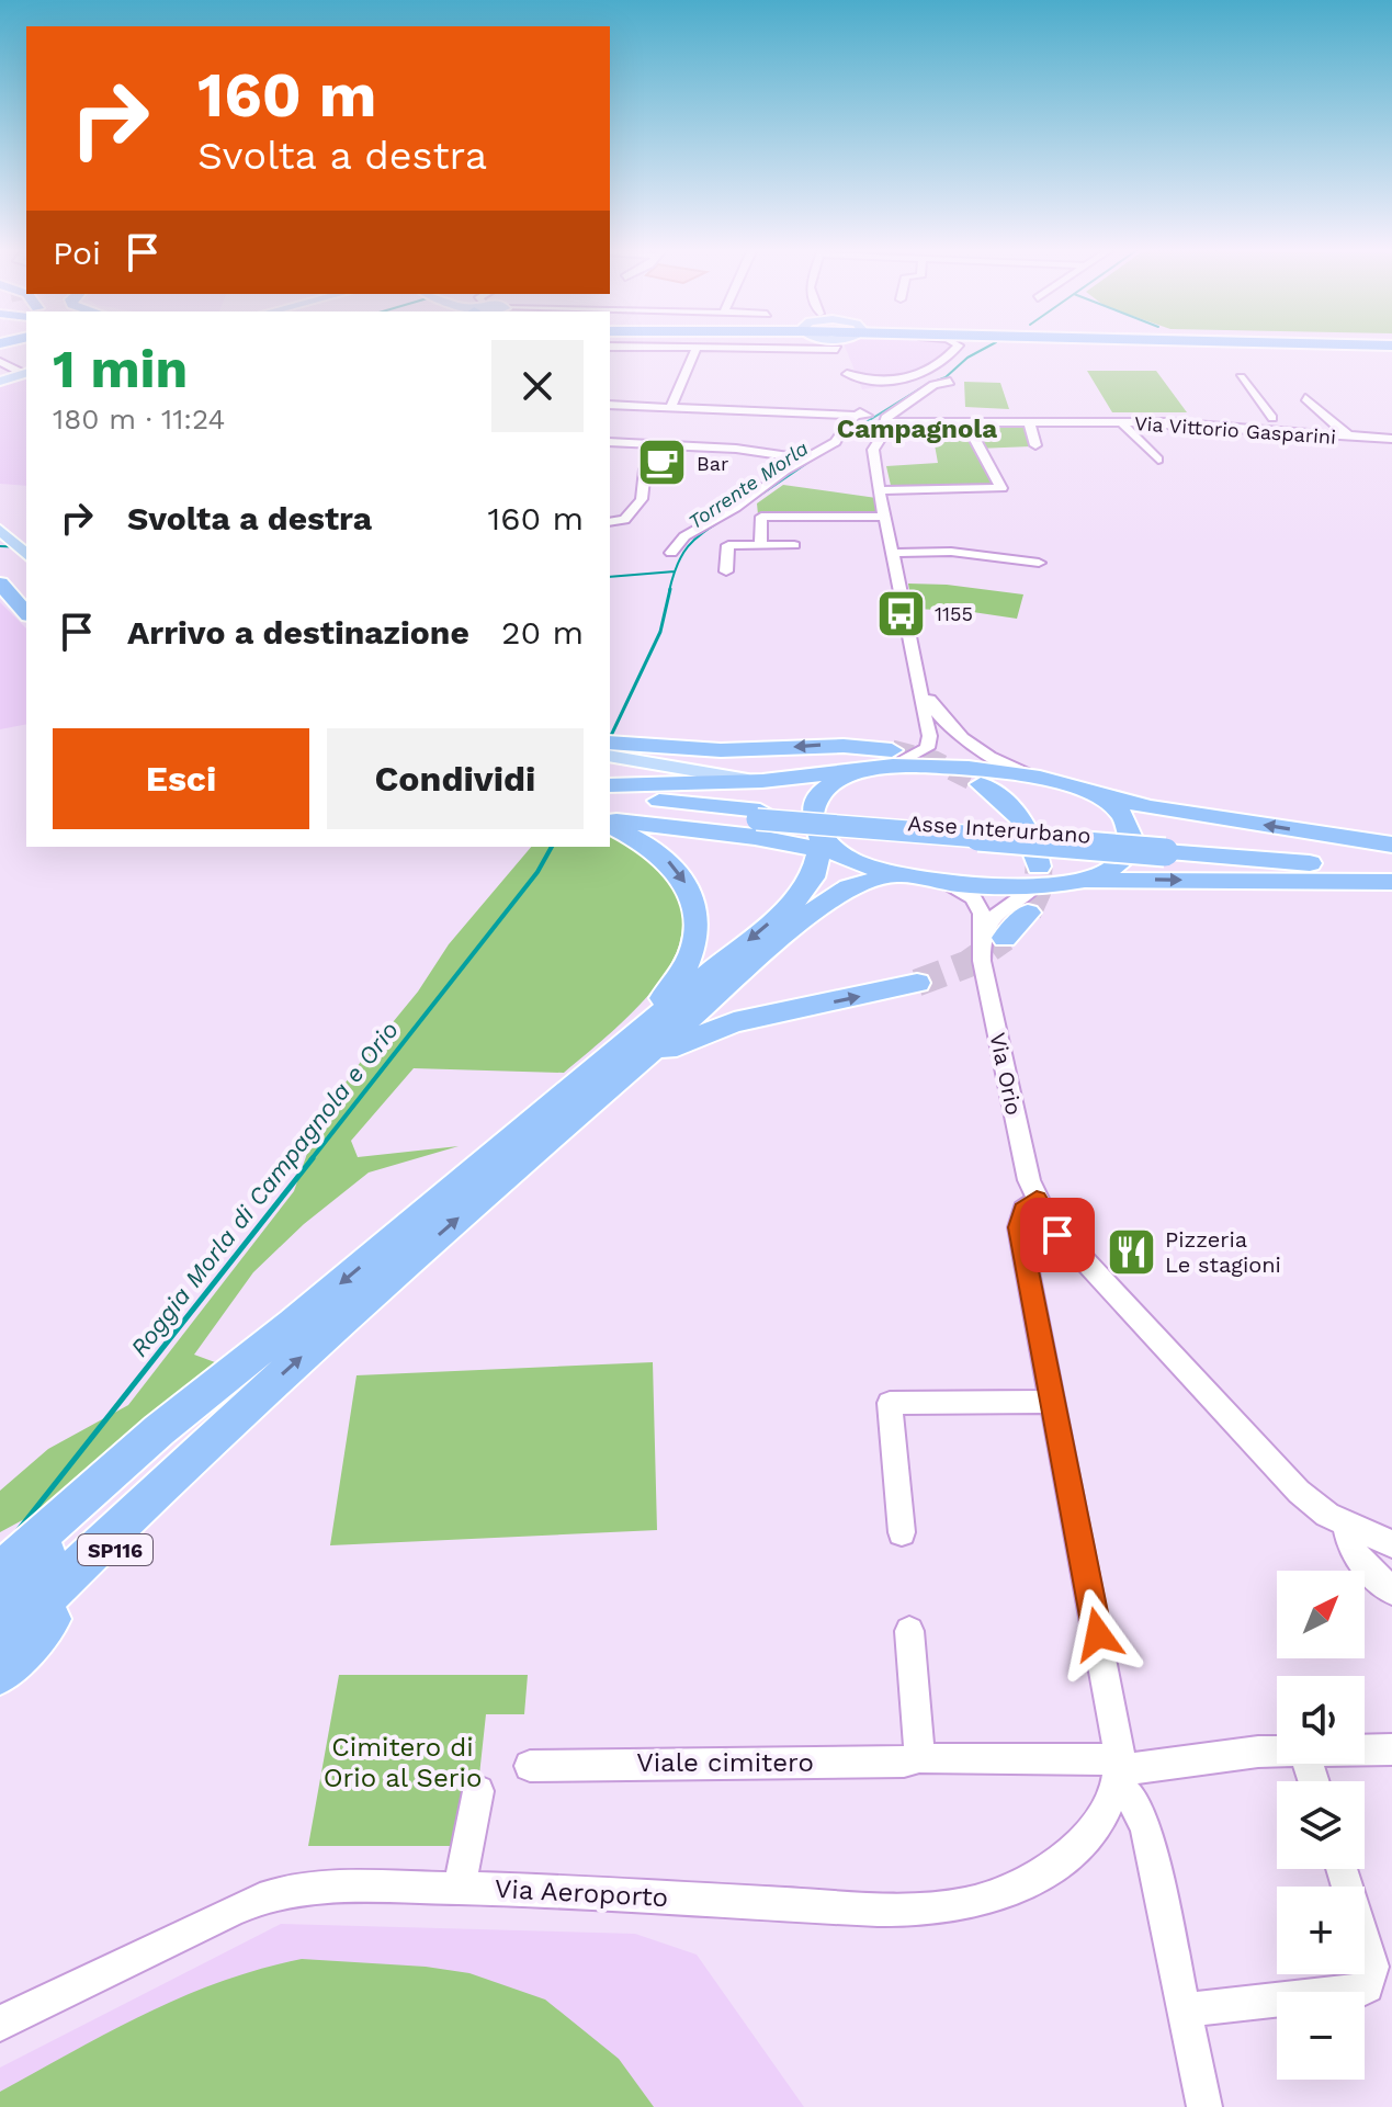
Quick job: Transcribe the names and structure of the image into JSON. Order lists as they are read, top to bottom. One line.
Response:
{"streets":{"highway":["Asse Interurbano","SP116"],"street":["Via Vittorio Gasparini","Via Orio","Viale cimitero","Via Aeroporto"]},"crossings":[["Viale cimitero","Via Aeroporto"]],"districts":["Campagnola"],"water":["Torrente Morla","Roggia Morla di Campagnola e Orio"],"parks":["Cimitero di Orio al Serio"],"places":{"cafe":["Bar"],"bus stop":["1155"],"restaurant":["Pizzeria Le stagioni"]},"north":"top right","page":{"turn":["160 m","Svolta a destra"],"then":"Poi","heading":["1 min","180 m · 11:24"],"list":[{"name":"Svolta a destra","value":"160 m"},{"name":"Arrivo a destinazione","value":"20 m"}],"buttons":["Esci","Condividi"],"map_buttons":["+","−"]}}
